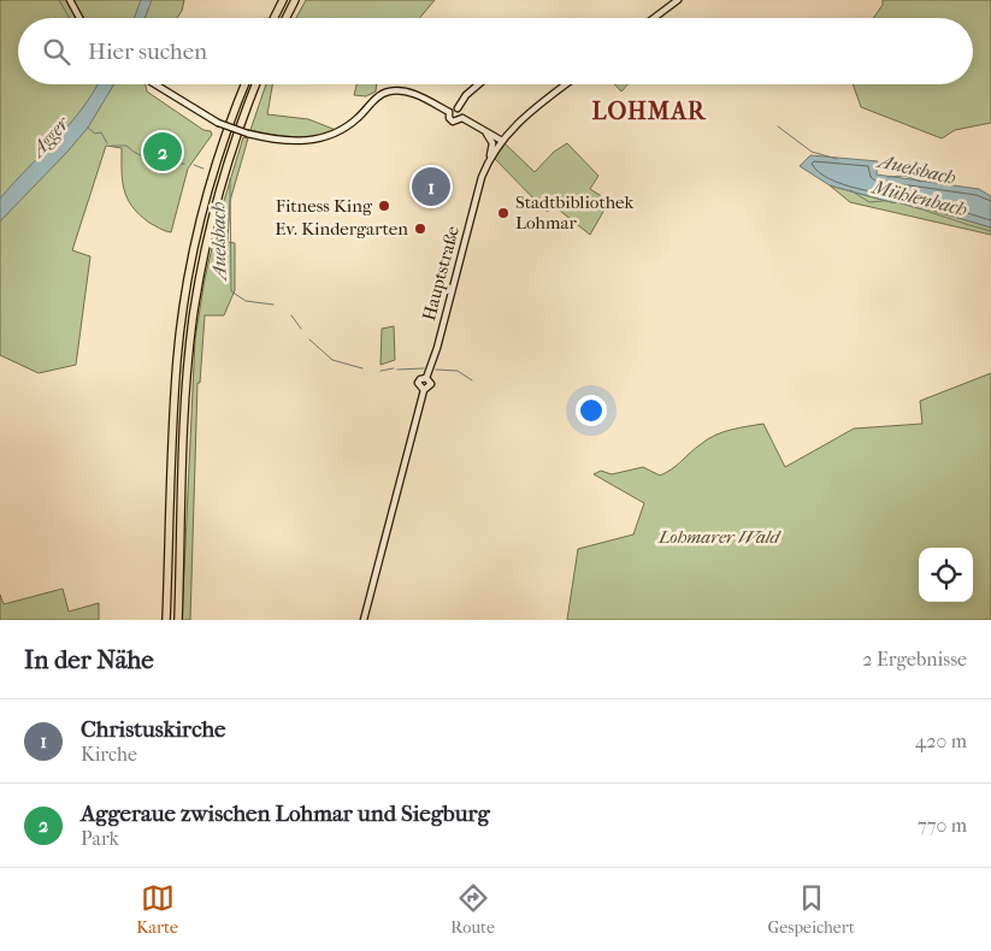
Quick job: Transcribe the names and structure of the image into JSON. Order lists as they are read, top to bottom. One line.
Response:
{"streets":{"main road":["Hauptstraße"]},"districts":["LOHMAR"],"water":["Agger","Auelsbach","Mühlenbach"],"parks":["Lohmarer Wald"],"places":["Fitness King","Stadtbibliothek Lohmar","Ev. Kindergarten"],"page":{"search":"Hier suchen","pins":["2","1"],"heading":["In der Nähe","2 Ergebnisse"],"list":[{"mark":"1","name":"Christuskirche","note":"Kirche","value":"420 m"},{"mark":"2","name":"Aggeraue zwischen Lohmar und Siegburg","note":"Park","value":"770 m"}],"nav":["Karte","Route","Gespeichert"]}}
